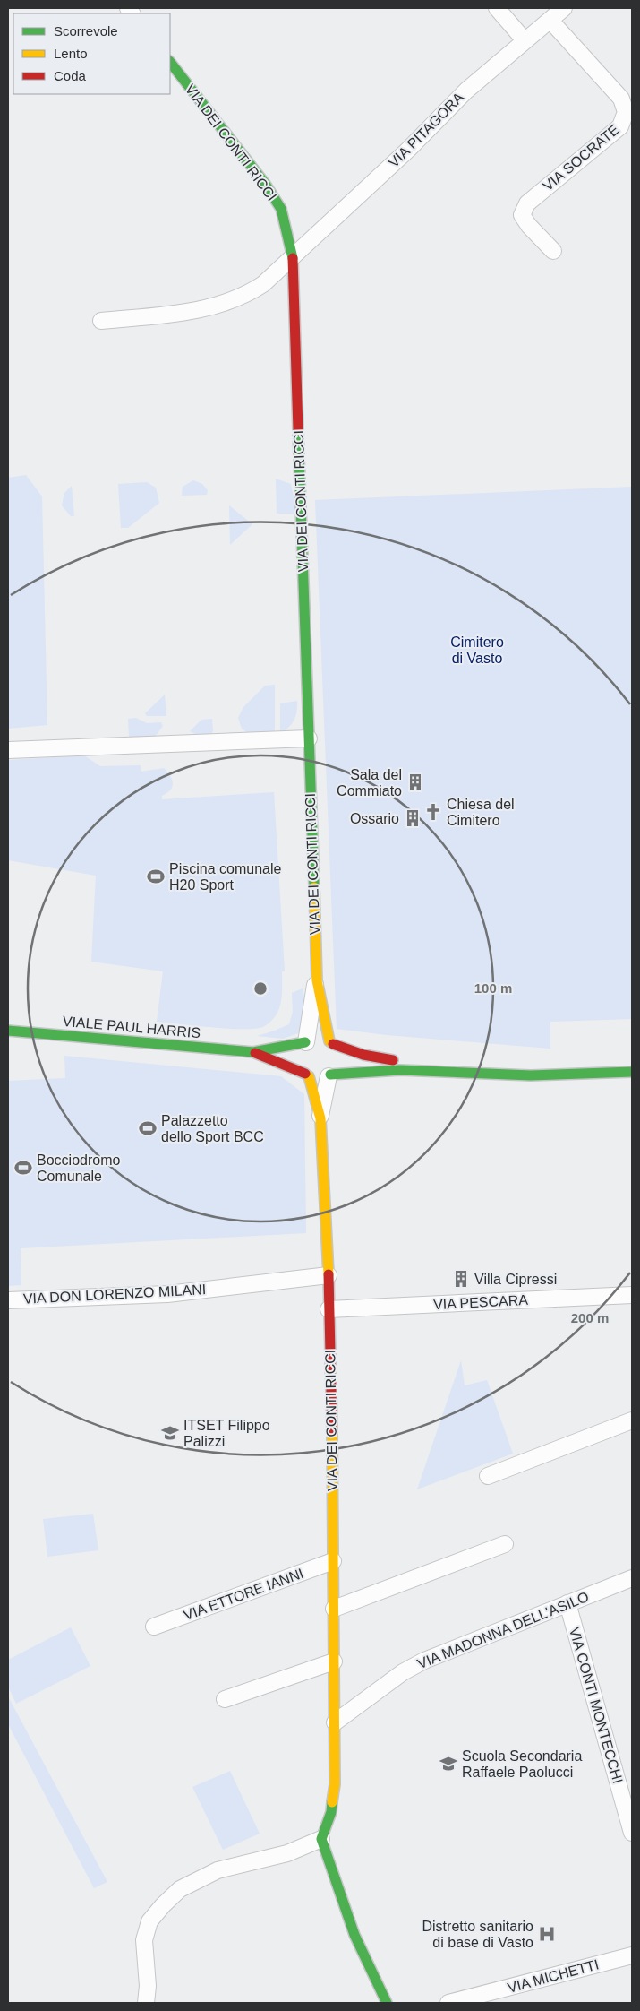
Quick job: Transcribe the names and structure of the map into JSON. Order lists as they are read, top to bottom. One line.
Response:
{"streets":{"street":["VIA PITAGORA","VIA DEI CONTI RICCI","VIA SOCRATE","VIALE PAUL HARRIS","VIA DON LORENZO MILANI","VIA PESCARA","VIA ETTORE IANNI","VIA MADONNA DELL'ASILO","VIA CONTI MONTECCHI","VIA MICHETTI"]},"crossings":[["VIA PITAGORA","VIA DEI CONTI RICCI"],["VIA PITAGORA","VIA SOCRATE"],["VIA DEI CONTI RICCI","VIALE PAUL HARRIS"],["VIA DEI CONTI RICCI","VIA DON LORENZO MILANI"],["VIA DEI CONTI RICCI","VIA PESCARA"],["VIA DEI CONTI RICCI","VIA ETTORE IANNI"],["VIA DEI CONTI RICCI","VIA MADONNA DELL'ASILO"],["VIA MADONNA DELL'ASILO","VIA CONTI MONTECCHI"]],"parks":["Cimitero di Vasto"],"places":{"building":["Sala del Commiato","Ossario","Villa Cipressi"],"church":["Chiesa del Cimitero"],"sports":["Piscina comunale H20 Sport","Palazzetto dello Sport BCC","Bocciodromo Comunale"],"school or university":["ITSET Filippo Palizzi","Scuola Secondaria Raffaele Paolucci"],"hospital":["Distretto sanitario di base di Vasto"]},"legend":["Scorrevole","Lento","Coda"],"rings":["100 m","200 m"]}
